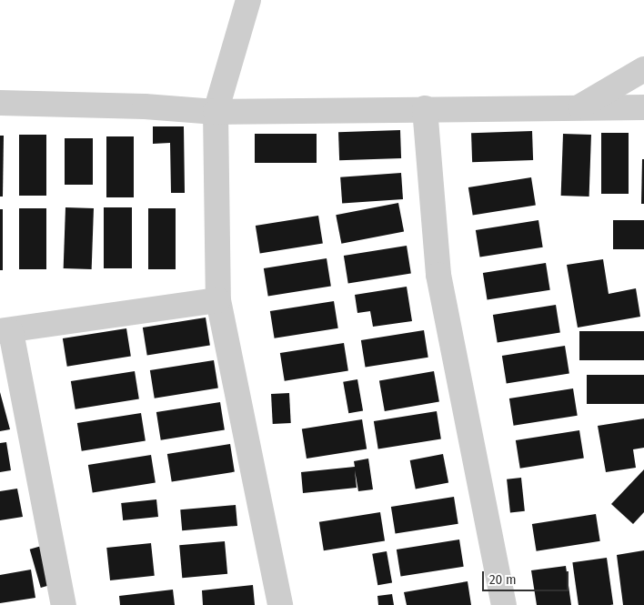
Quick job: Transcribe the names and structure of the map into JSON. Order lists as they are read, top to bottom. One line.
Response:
{"scale_bar":"20 m"}
